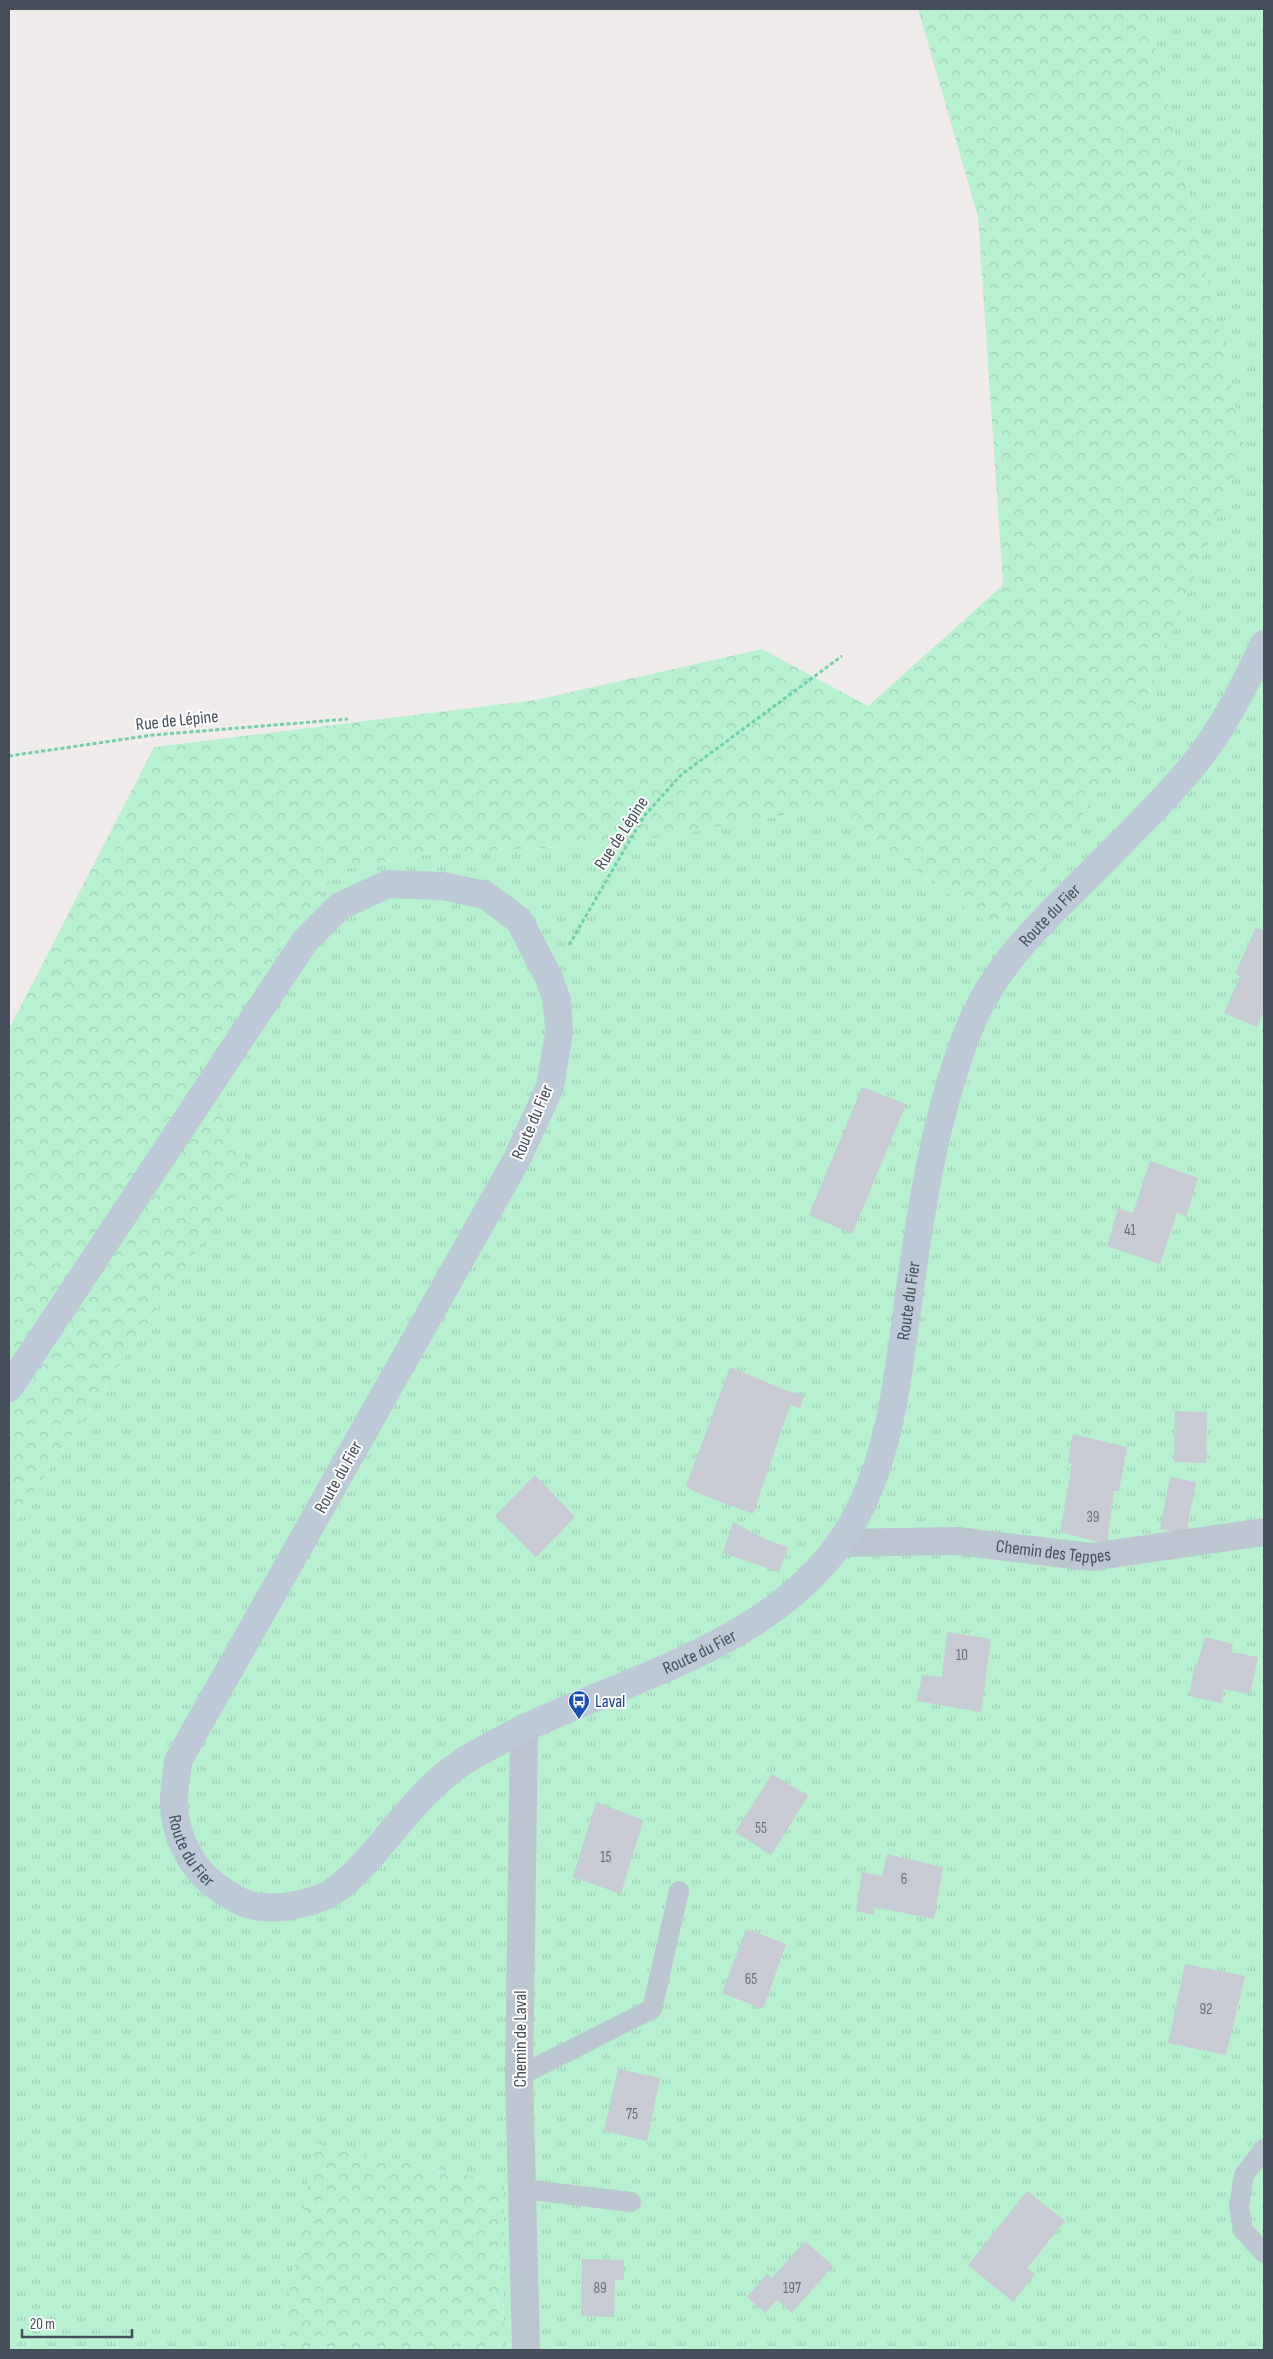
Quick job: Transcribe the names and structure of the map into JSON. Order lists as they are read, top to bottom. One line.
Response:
{"streets":{"main road":["Route du Fier"],"street":["Chemin des Teppes","Chemin de Laval"],"path":["Rue de Lépine"]},"crossings":[["Rue de Lépine","Route du Fier"],["Route du Fier","Chemin des Teppes"],["Route du Fier","Chemin de Laval"]],"places":{"bus stop":["Laval"]},"house_numbers":["41","39","10","55","15","6","65","92","75","89","197"],"scale_bar":"20 m"}
